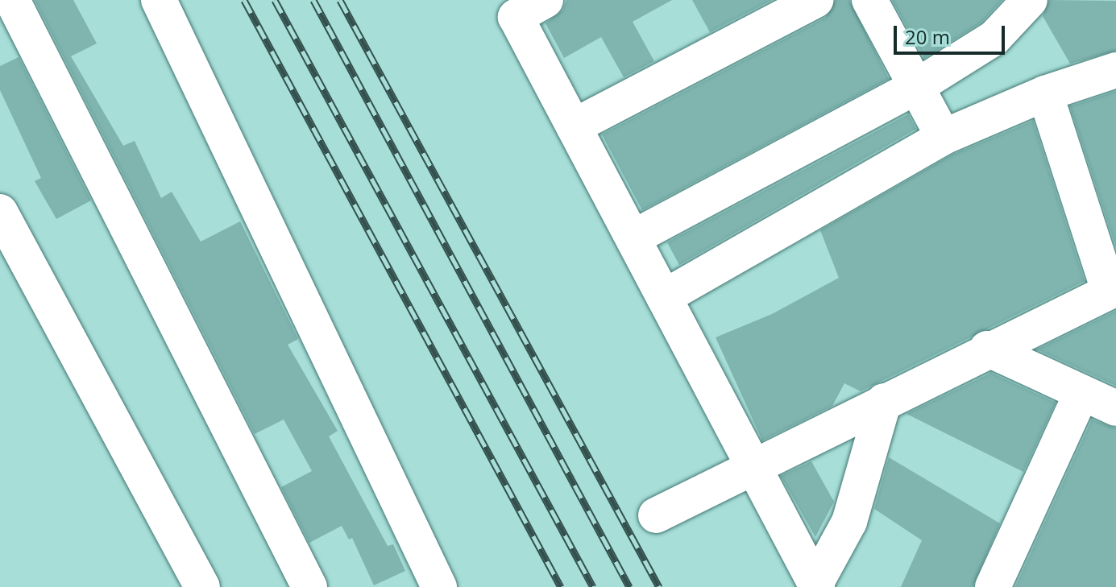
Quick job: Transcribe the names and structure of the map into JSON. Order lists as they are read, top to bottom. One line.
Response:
{"scale_bar":"20 m"}
